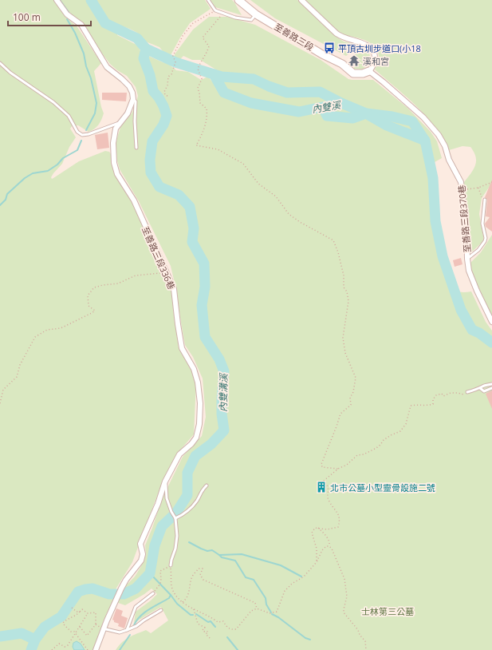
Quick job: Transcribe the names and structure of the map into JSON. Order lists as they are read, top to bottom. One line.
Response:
{"streets":{"street":["至善路三段","至善路三段370巷","至善路三段336巷"]},"crossings":[["至善路三段","至善路三段370巷"]],"water":["內雙溪","內雙溝溪"],"parks":["士林第三公墓"],"places":{"bus stop":["平頂古圳步道口(小18"],"temple":["溪和宮"],"building":["北市公墓小型靈骨設施二號"]},"scale_bar":"100 m"}
